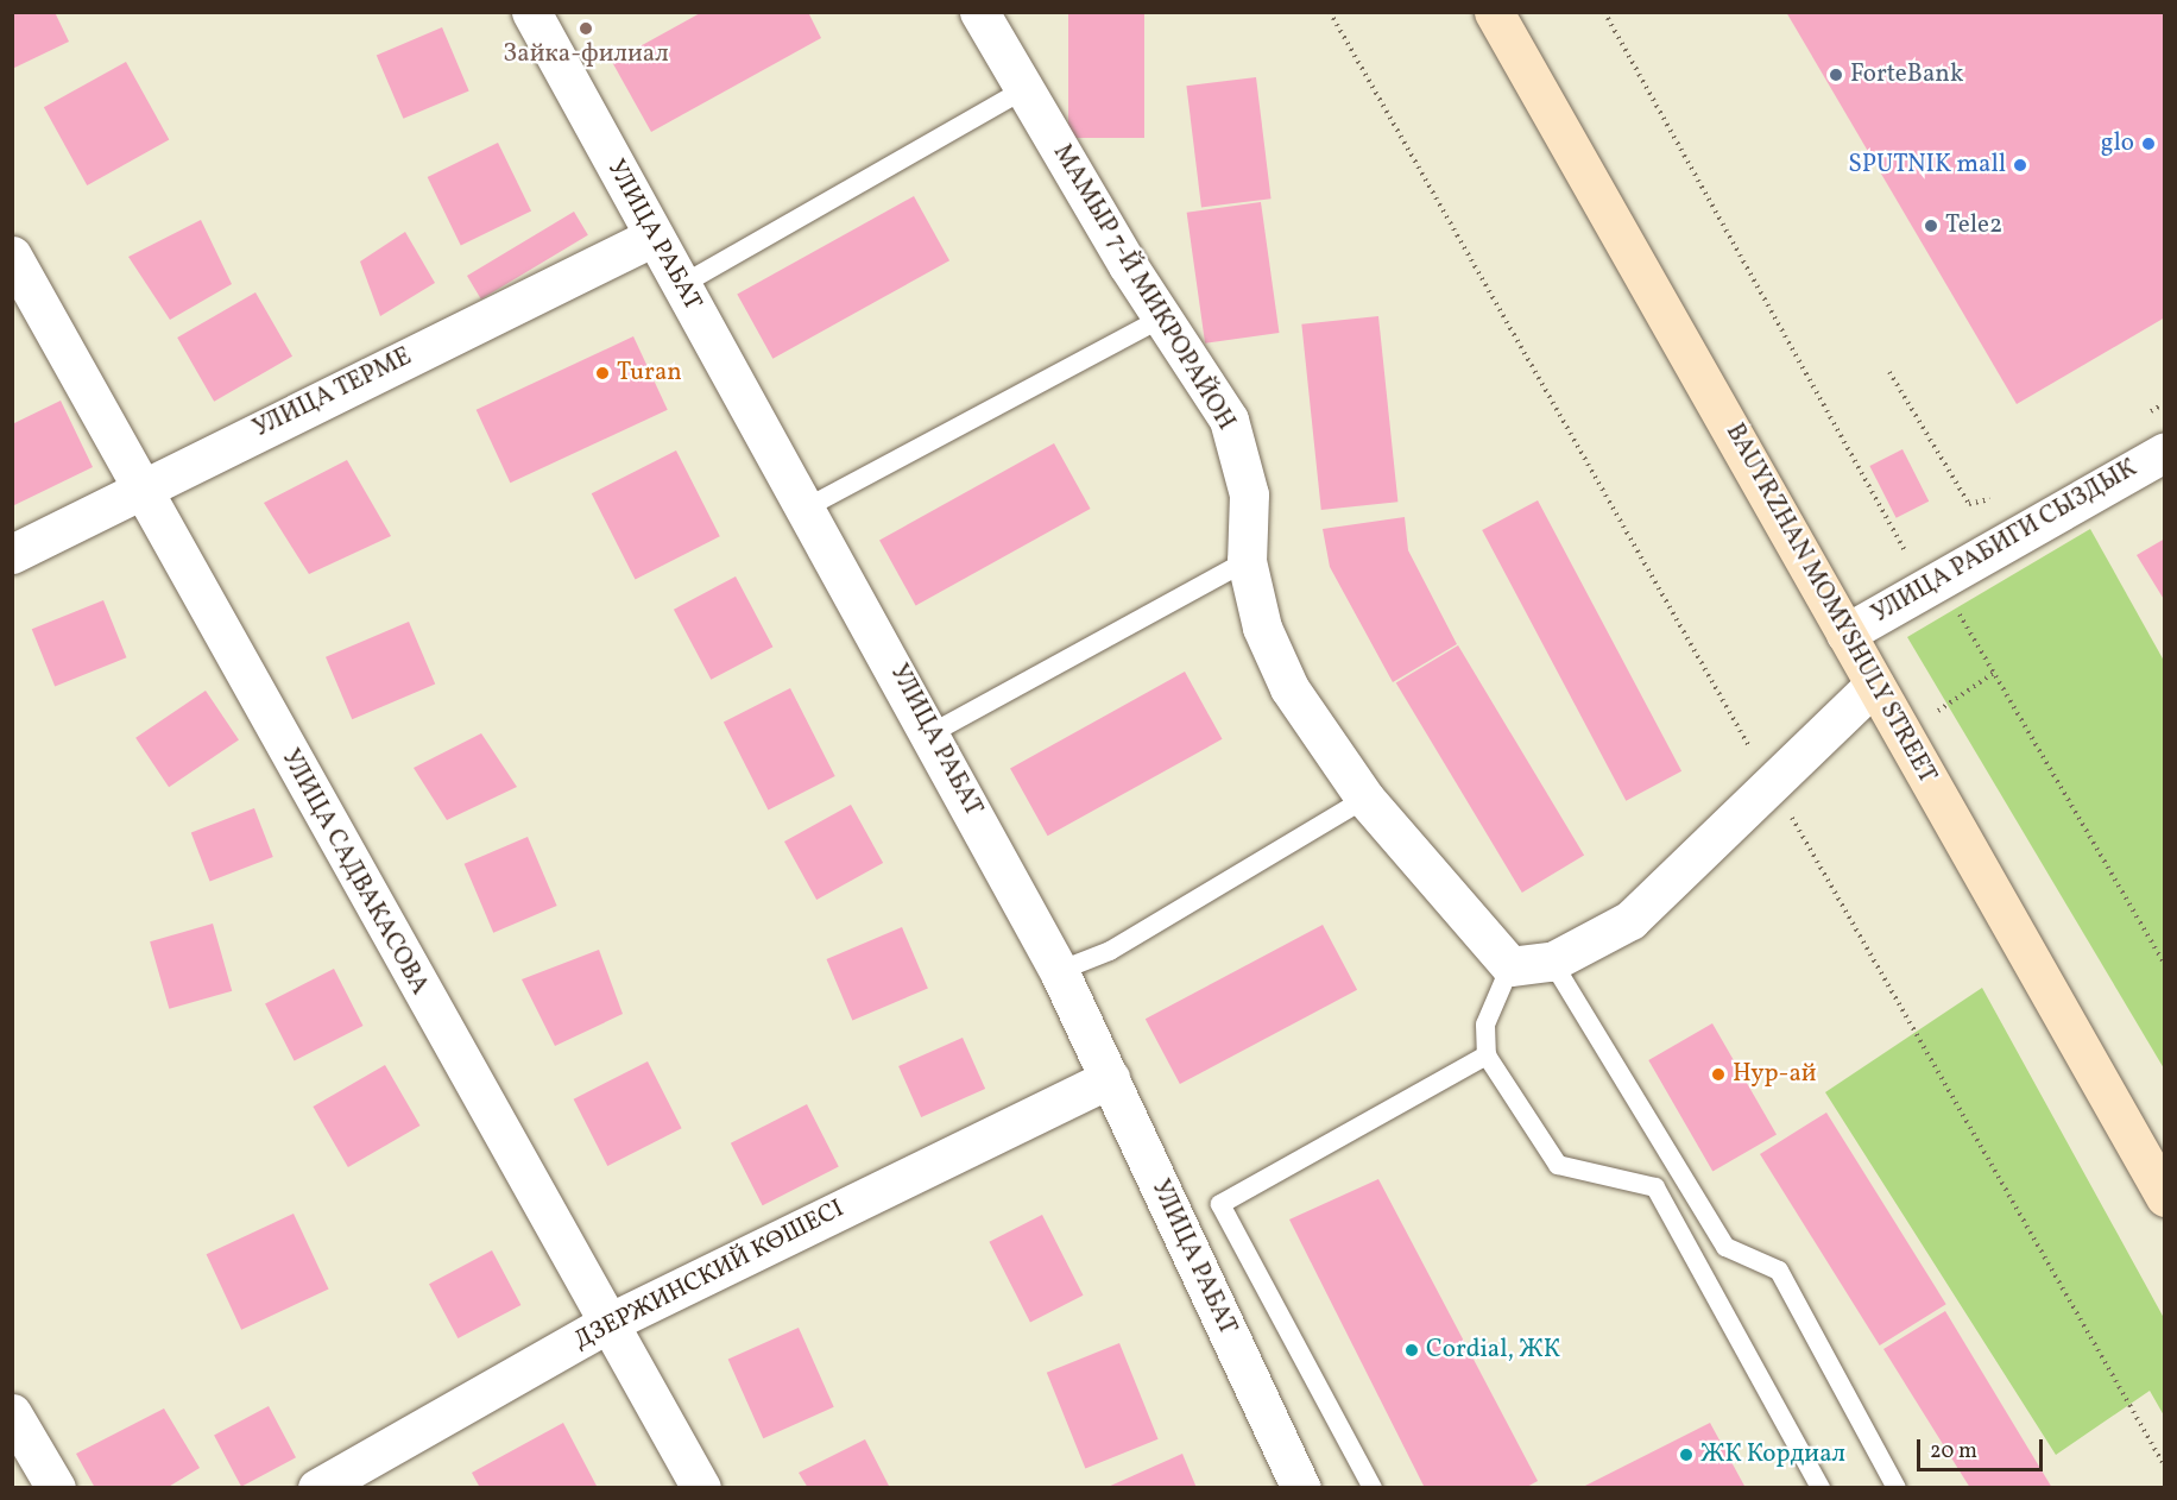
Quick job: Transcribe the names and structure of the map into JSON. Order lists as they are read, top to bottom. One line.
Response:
{"streets":{"main road":["BAUYRZHAN MOMYSHULY STREET"],"street":["УЛИЦА РАБАТ","МАМЫР 7-Й МИКРОРАЙОН","УЛИЦА ТЕРМЕ","УЛИЦА РАБИГИ СЫЗДЫК","УЛИЦА САДВАКАСОВА","ДЗЕРЖИНСКИЙ КӨШЕСІ"]},"crossings":[["УЛИЦА РАБАТ","УЛИЦА ТЕРМЕ"],["УЛИЦА РАБАТ","ДЗЕРЖИНСКИЙ КӨШЕСІ"],["УЛИЦА ТЕРМЕ","УЛИЦА САДВАКАСОВА"],["УЛИЦА РАБИГИ СЫЗДЫК","BAUYRZHAN MOMYSHULY STREET"],["УЛИЦА САДВАКАСОВА","ДЗЕРЖИНСКИЙ КӨШЕСІ"]],"places":["Зайка-филиал","ForteBank","glo","SPUTNIK mall","Tele2","Turan","Нур-ай","Cordial, ЖК","ЖК Кордиал"],"scale_bar":"20 m"}
